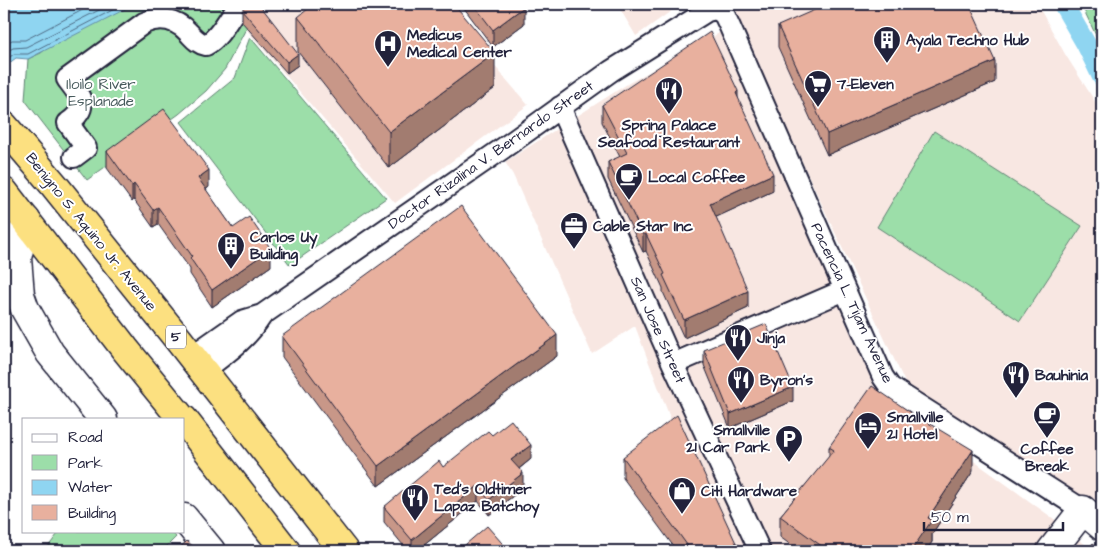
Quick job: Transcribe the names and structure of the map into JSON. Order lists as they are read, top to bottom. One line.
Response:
{"streets":{"highway":["Benigno S. Aquino Jr. Avenue","5"],"street":["Doctor Rizalina V. Bernardo Street","Pacencia L. Tijam Avenue","San Jose Street"]},"crossings":[["Doctor Rizalina V. Bernardo Street","Benigno S. Aquino Jr. Avenue"],["Doctor Rizalina V. Bernardo Street","Pacencia L. Tijam Avenue"],["Doctor Rizalina V. Bernardo Street","San Jose Street"]],"parks":["Iloilo River Esplanade"],"places":{"building":["Ayala Techno Hub","Carlos Uy Building"],"hospital":["Medicus Medical Center"],"supermarket":["7-Eleven"],"restaurant":["Spring Palace Seafood Restaurant","Jinja","Bauhinia","Byron's","Ted's Oldtimer Lapaz Batchoy"],"cafe":["Local Coffee","Coffee Break"],"office":["Cable Star Inc"],"hotel":["Smallville 21 Hotel"],"parking":["Smallville 21 Car Park"],"shop":["Citi Hardware"]},"legend":["Road","Park","Water","Building"],"scale_bar":"50 m"}
